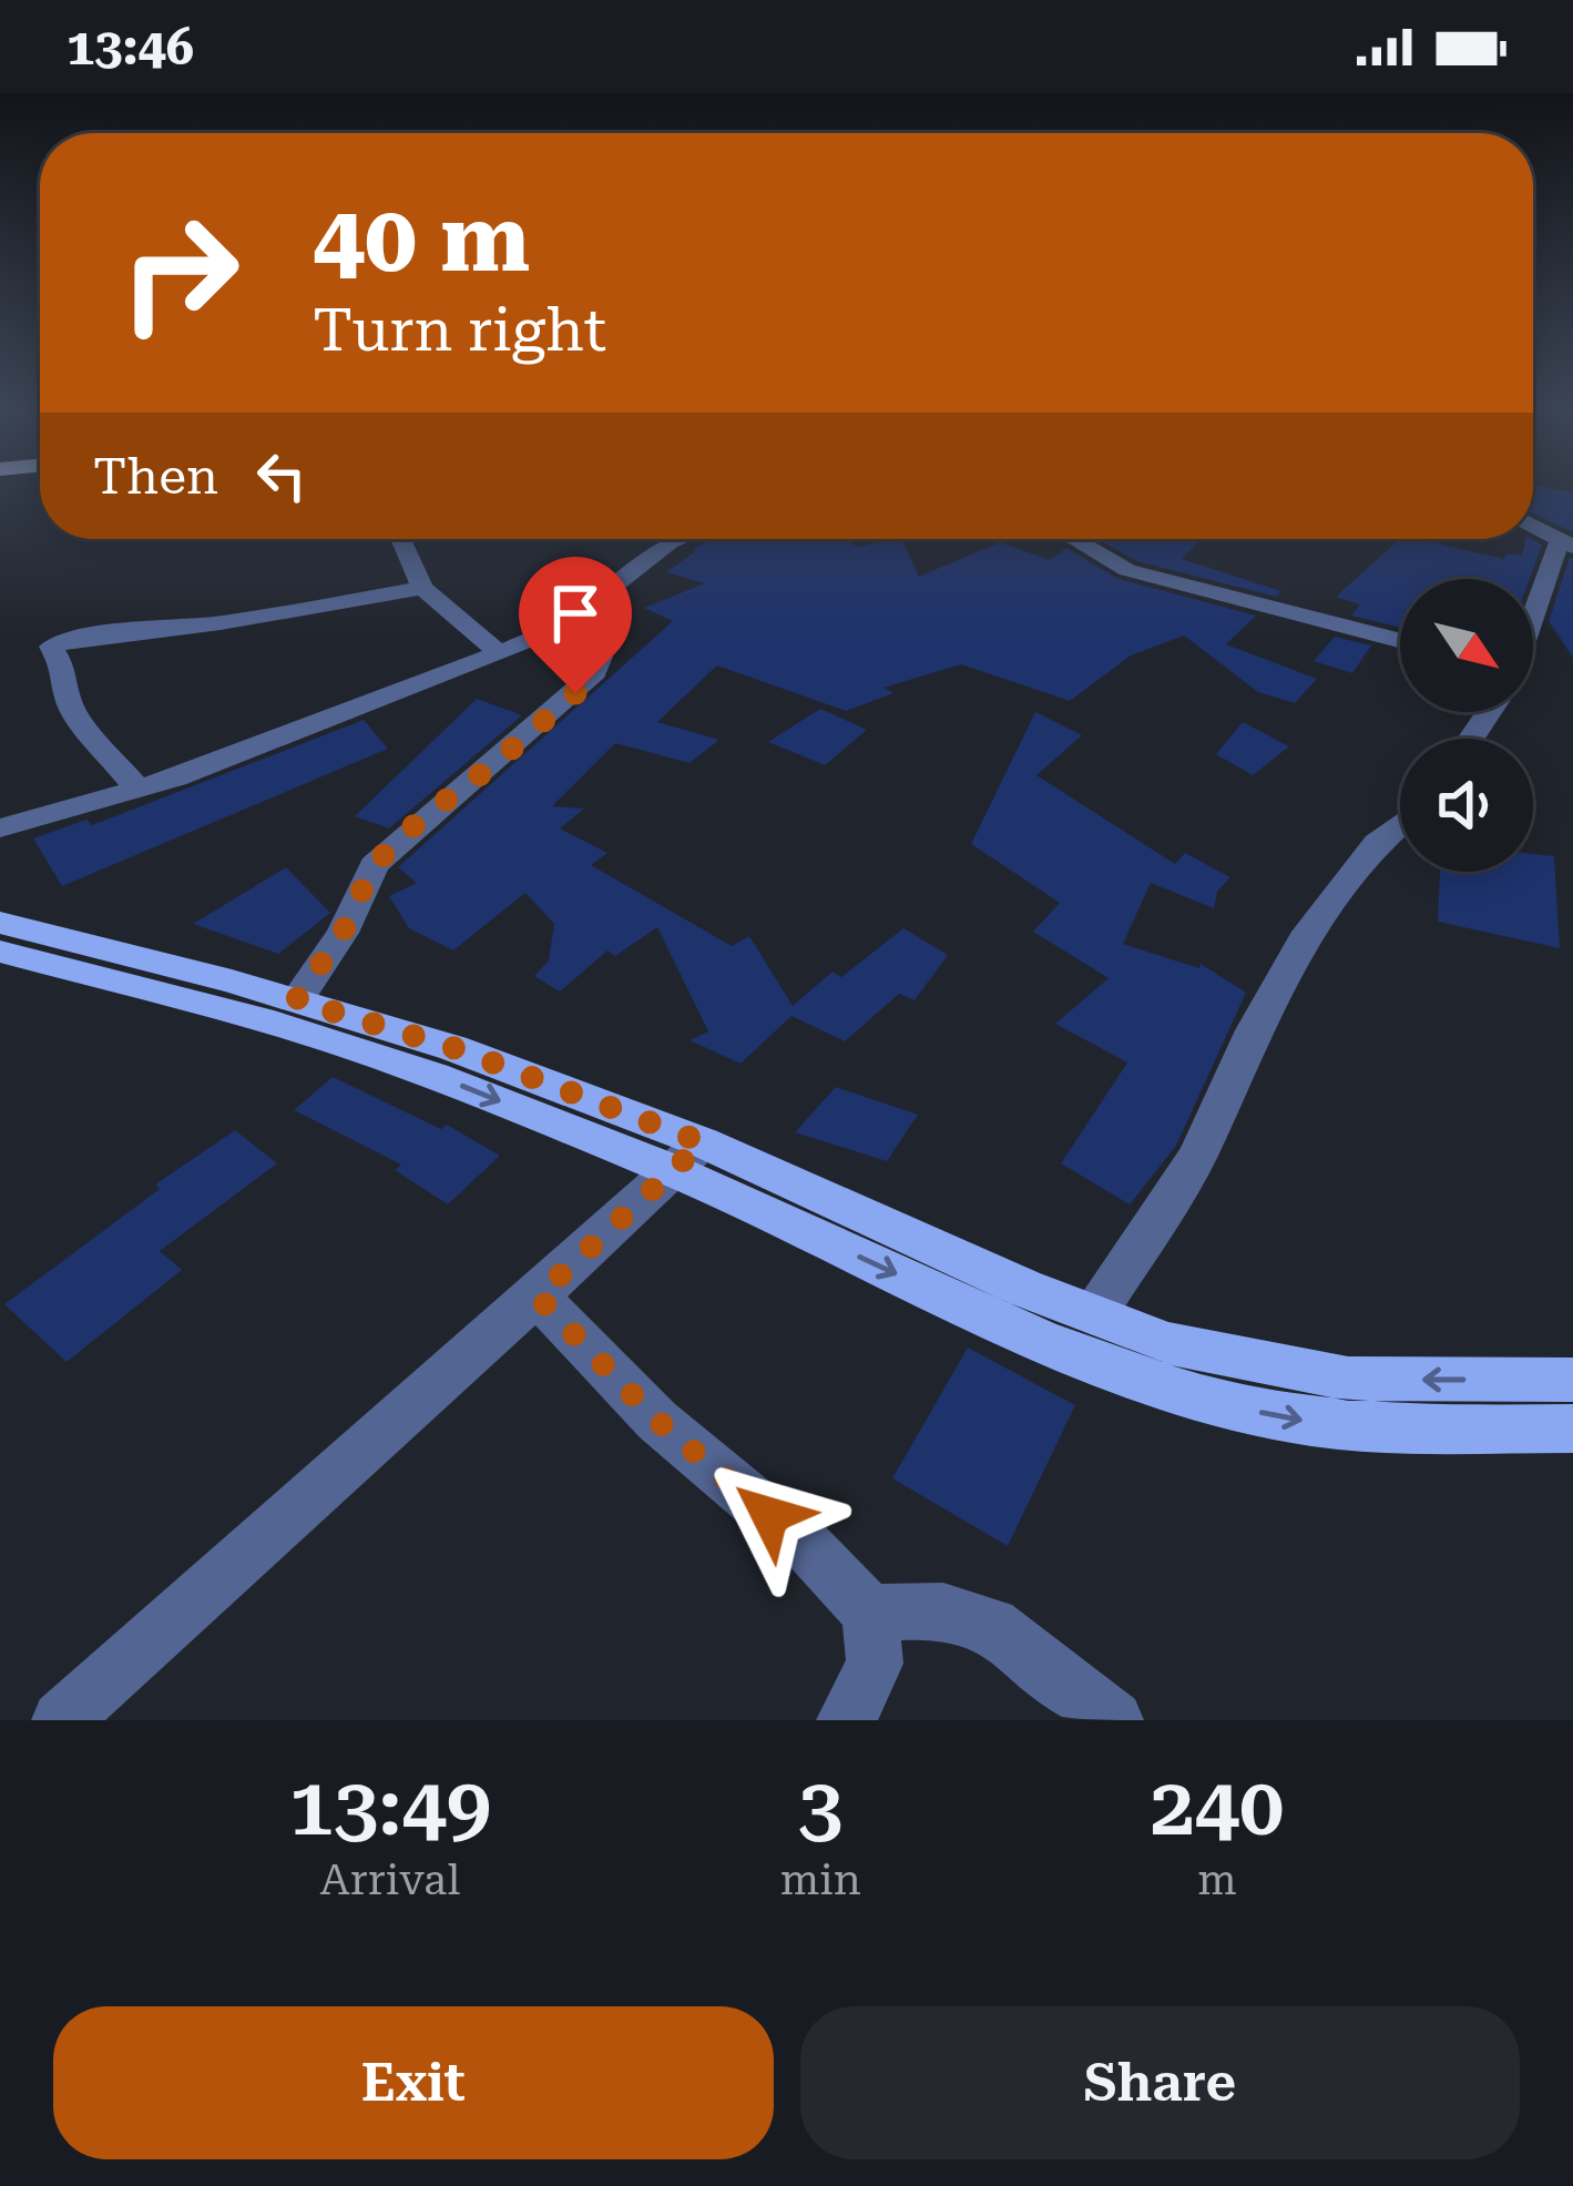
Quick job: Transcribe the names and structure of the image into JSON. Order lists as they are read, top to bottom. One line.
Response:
{"north":"bottom right","page":{"status":"13:46","turn":["40 m","Turn right"],"then":"Then","eta":["13:49","Arrival","3","min","240","m"],"buttons":["Exit","Share"]}}
